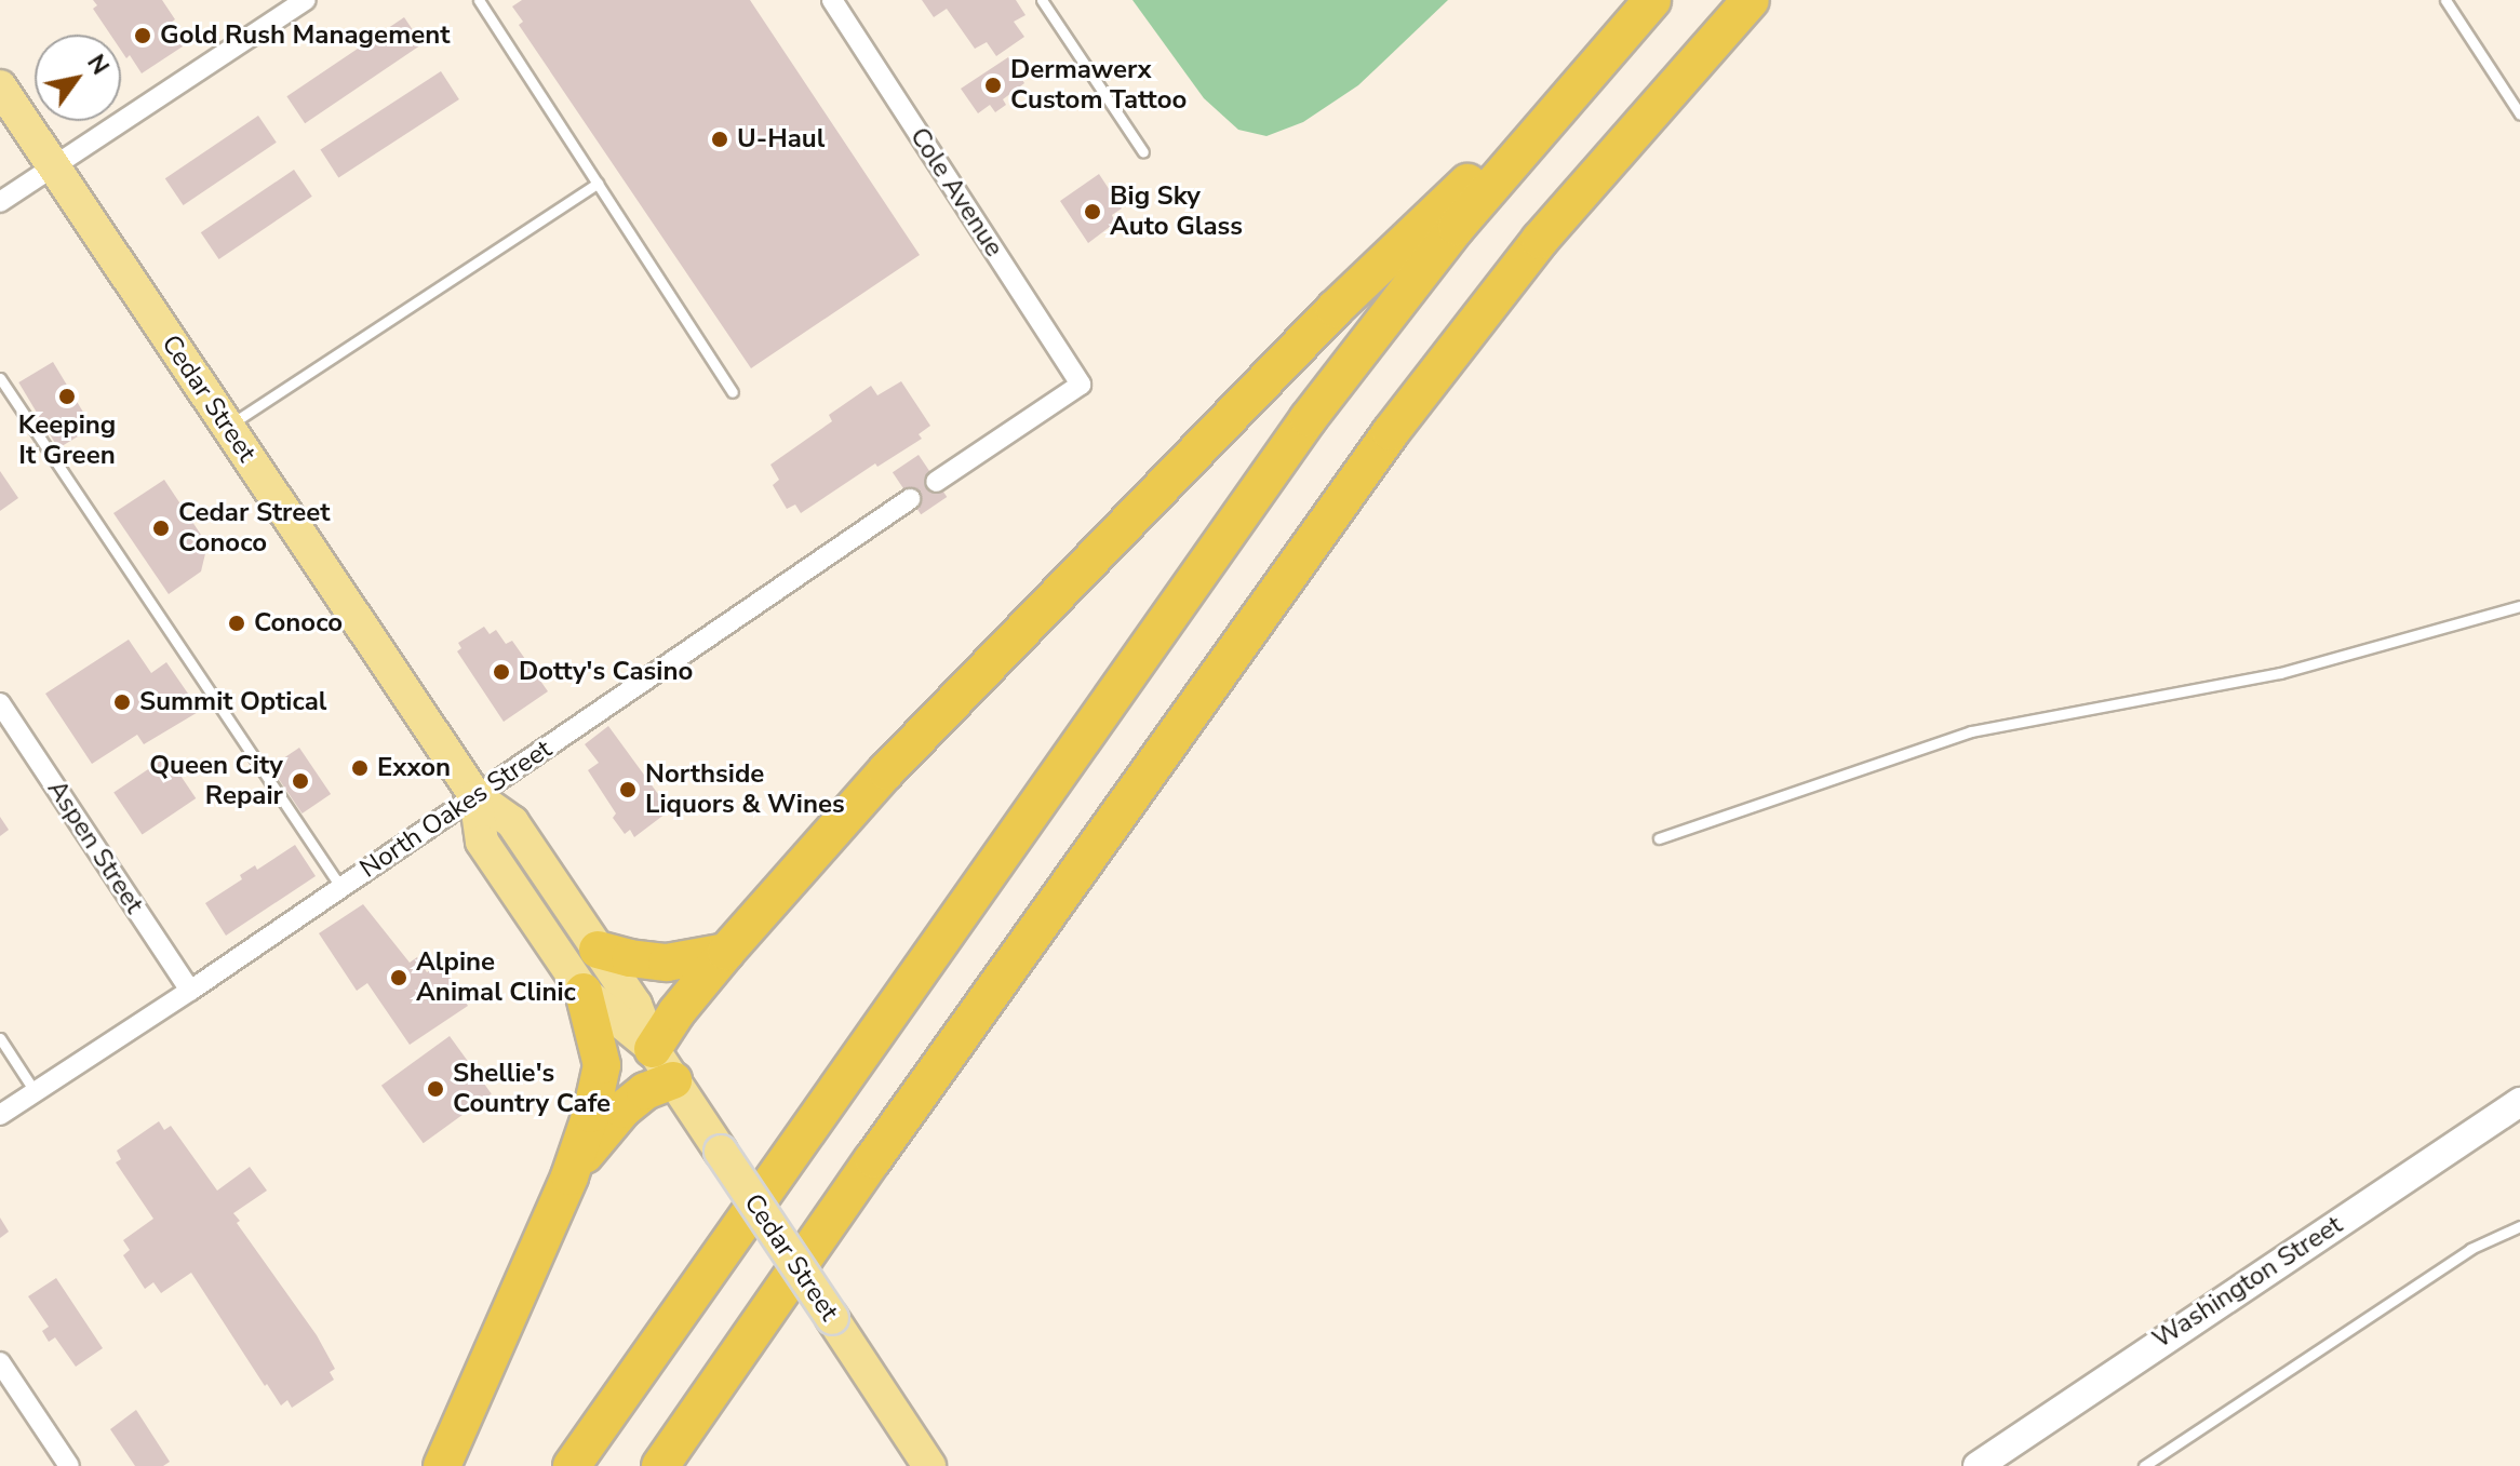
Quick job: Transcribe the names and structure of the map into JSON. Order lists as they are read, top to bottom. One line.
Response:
{"streets":{"main road":["Cedar Street","Washington Street"],"street":["Cole Avenue","North Oakes Street","Aspen Street"]},"crossings":[["Cedar Street","North Oakes Street"],["North Oakes Street","Aspen Street"]],"places":["Gold Rush Management","Dermawerx Custom Tattoo","U-Haul","Big Sky Auto Glass","Keeping It Green","Cedar Street Conoco","Conoco","Dotty's Casino","Summit Optical","Exxon","Queen City Repair","Northside Liquors & Wines","Alpine Animal Clinic","Shellie's Country Cafe"],"north":"top right"}
